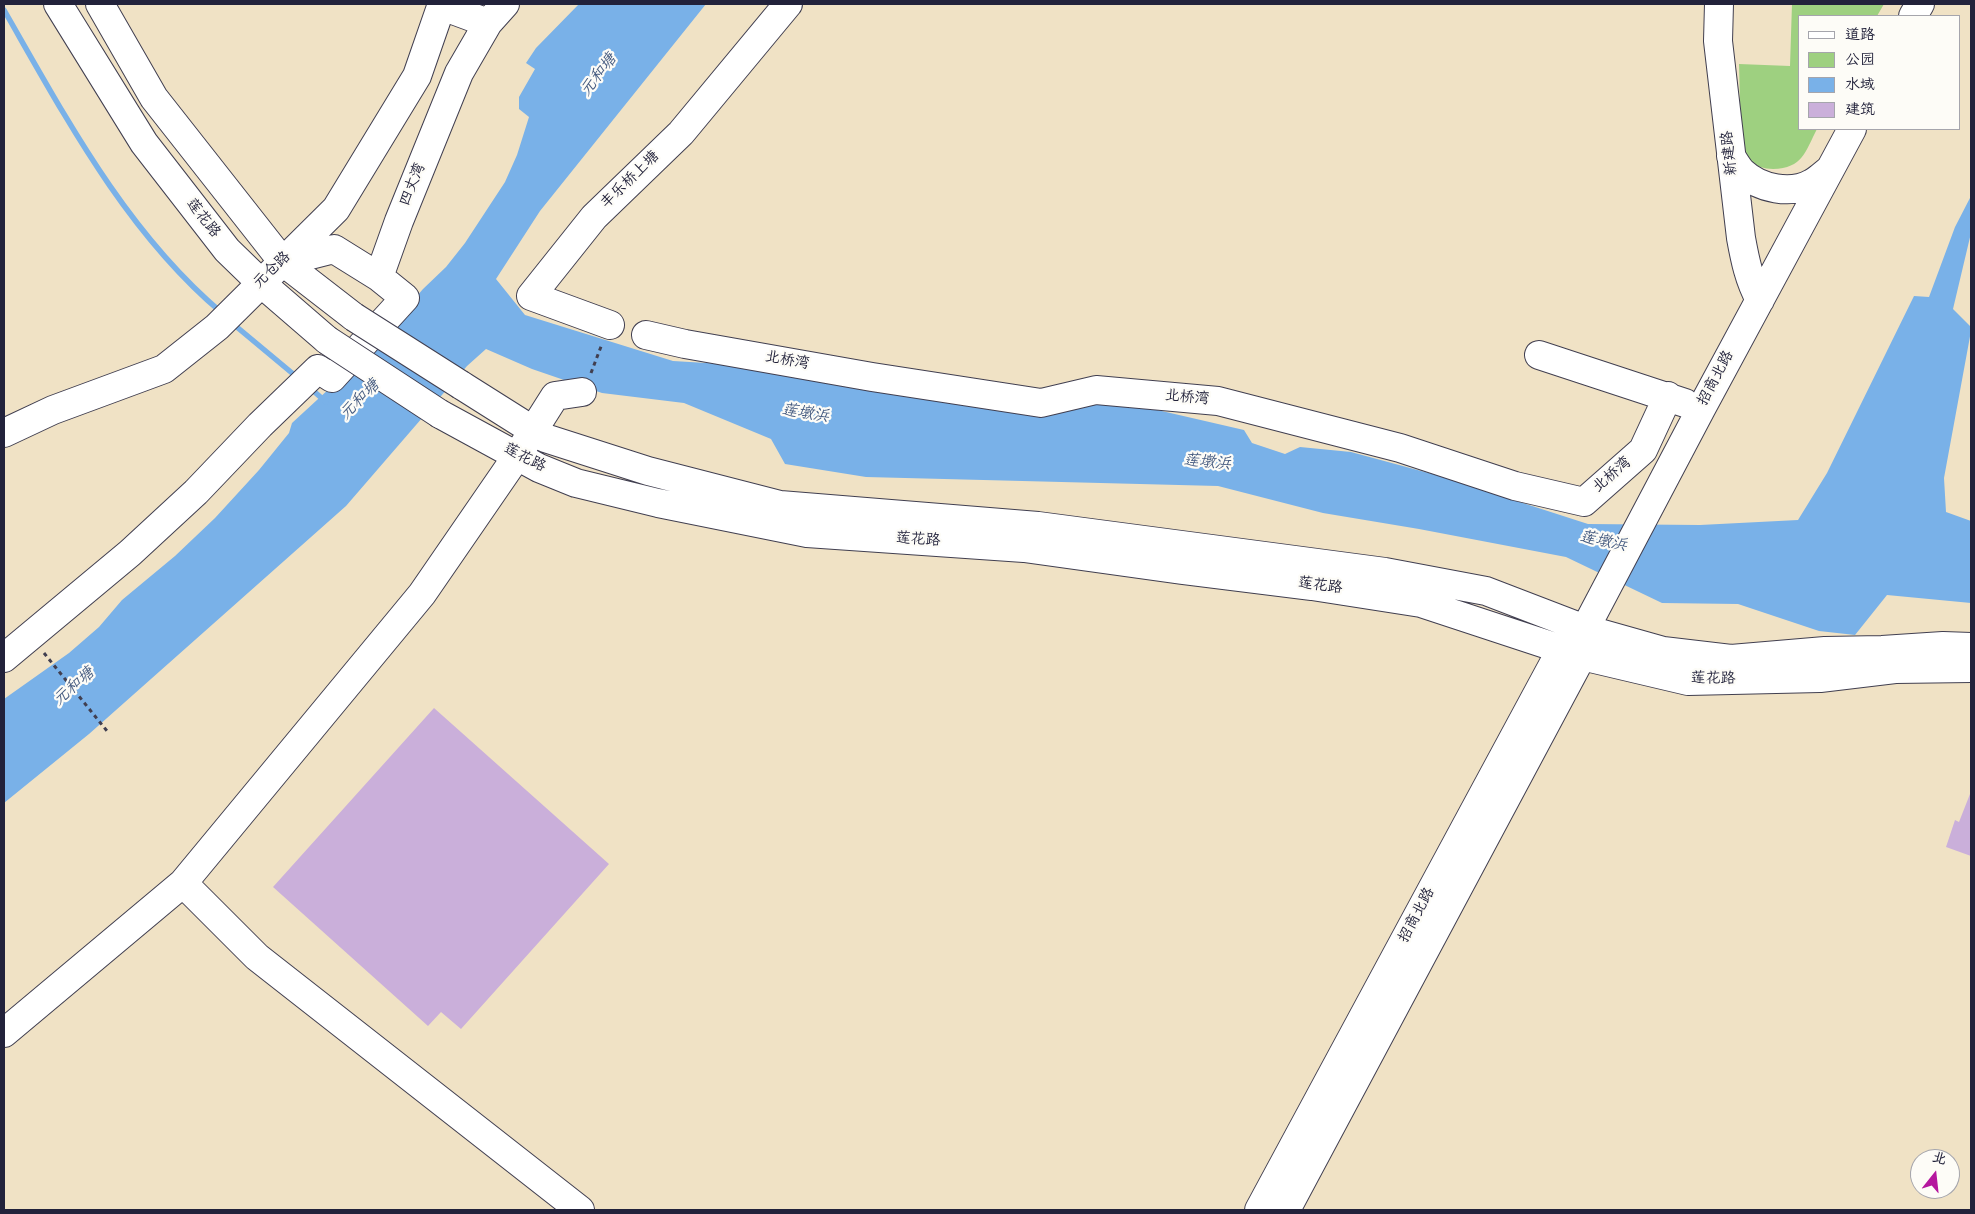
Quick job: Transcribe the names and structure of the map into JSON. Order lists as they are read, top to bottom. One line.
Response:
{"streets":{"street":["新建路","丰乐桥上塘","四丈湾","莲花路","元仓路","北桥湾","招商北路"]},"crossings":[["新建路","招商北路"],["莲花路","元仓路"],["莲花路","招商北路"]],"water":["元和塘","莲墩浜"],"legend":["道路","公园","水域","建筑"],"north":"top"}
